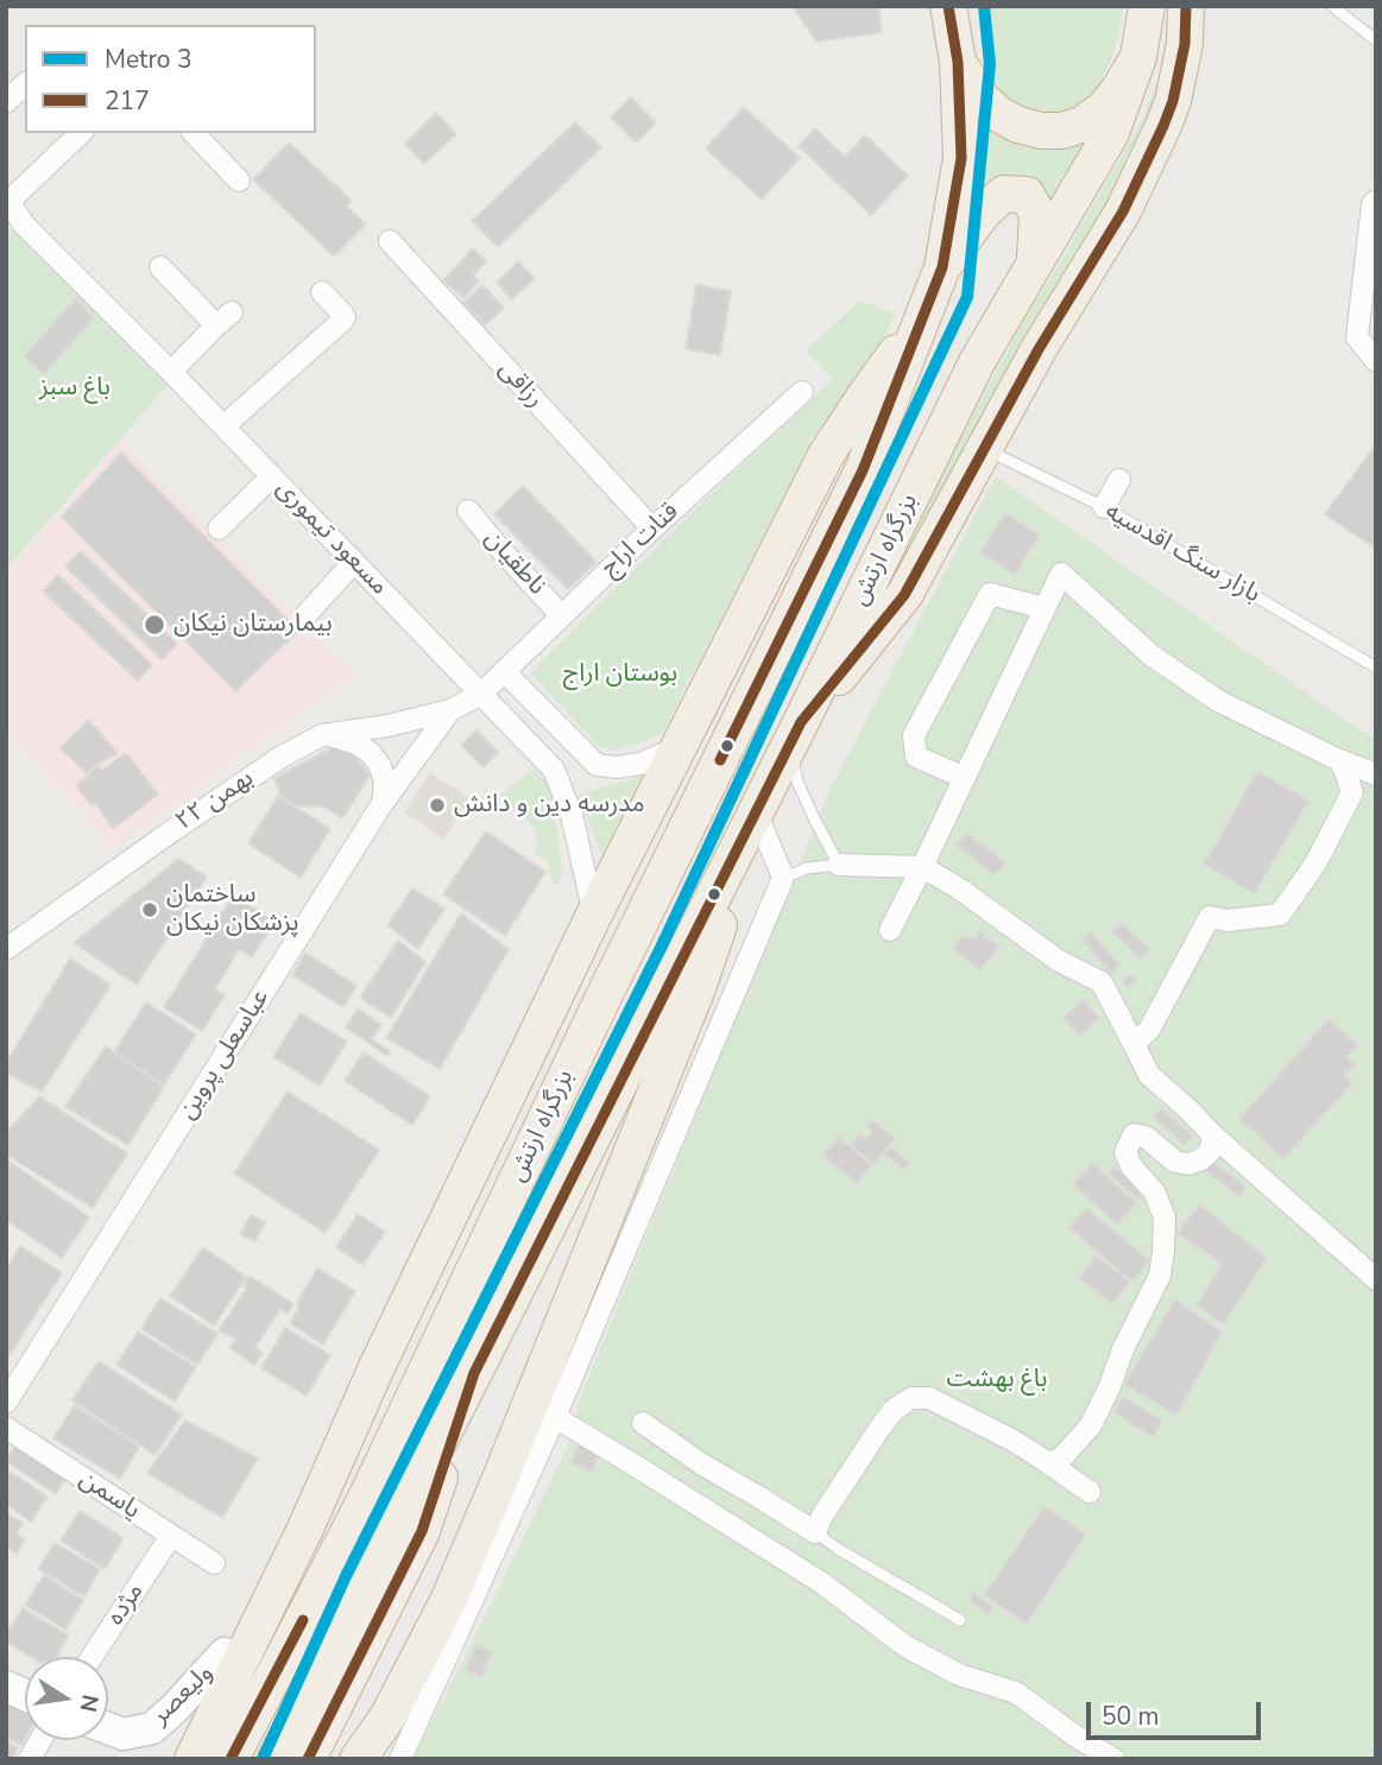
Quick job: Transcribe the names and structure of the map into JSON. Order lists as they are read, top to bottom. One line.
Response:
{"streets":{"highway":["بزرگراه ارتش"],"main road":["ولیعصر"],"street":["رزاقی","مسعود تیموری","قنات اراج","ناطقیان","۲۲ بهمن","عباسعلی پروین","یاسمن","مژده"],"lane":["بازار سنگ اقدسیه"]},"crossings":[["رزاقی","قنات اراج"],["مسعود تیموری","قنات اراج"],["قنات اراج","ناطقیان"],["قنات اراج","۲۲ بهمن"],["قنات اراج","عباسعلی پروین"],["۲۲ بهمن","عباسعلی پروین"],["یاسمن","مژده"]],"parks":["باغ سبز","بوستان اراج","باغ بهشت"],"places":["بیمارستان نیکان","مدرسه دین و دانش","ساختمان پزشکان نیکان"],"lines":["metro line 3","transit line 217"],"legend":["Metro 3","217"],"scale_bar":"50 m","north":"right"}
